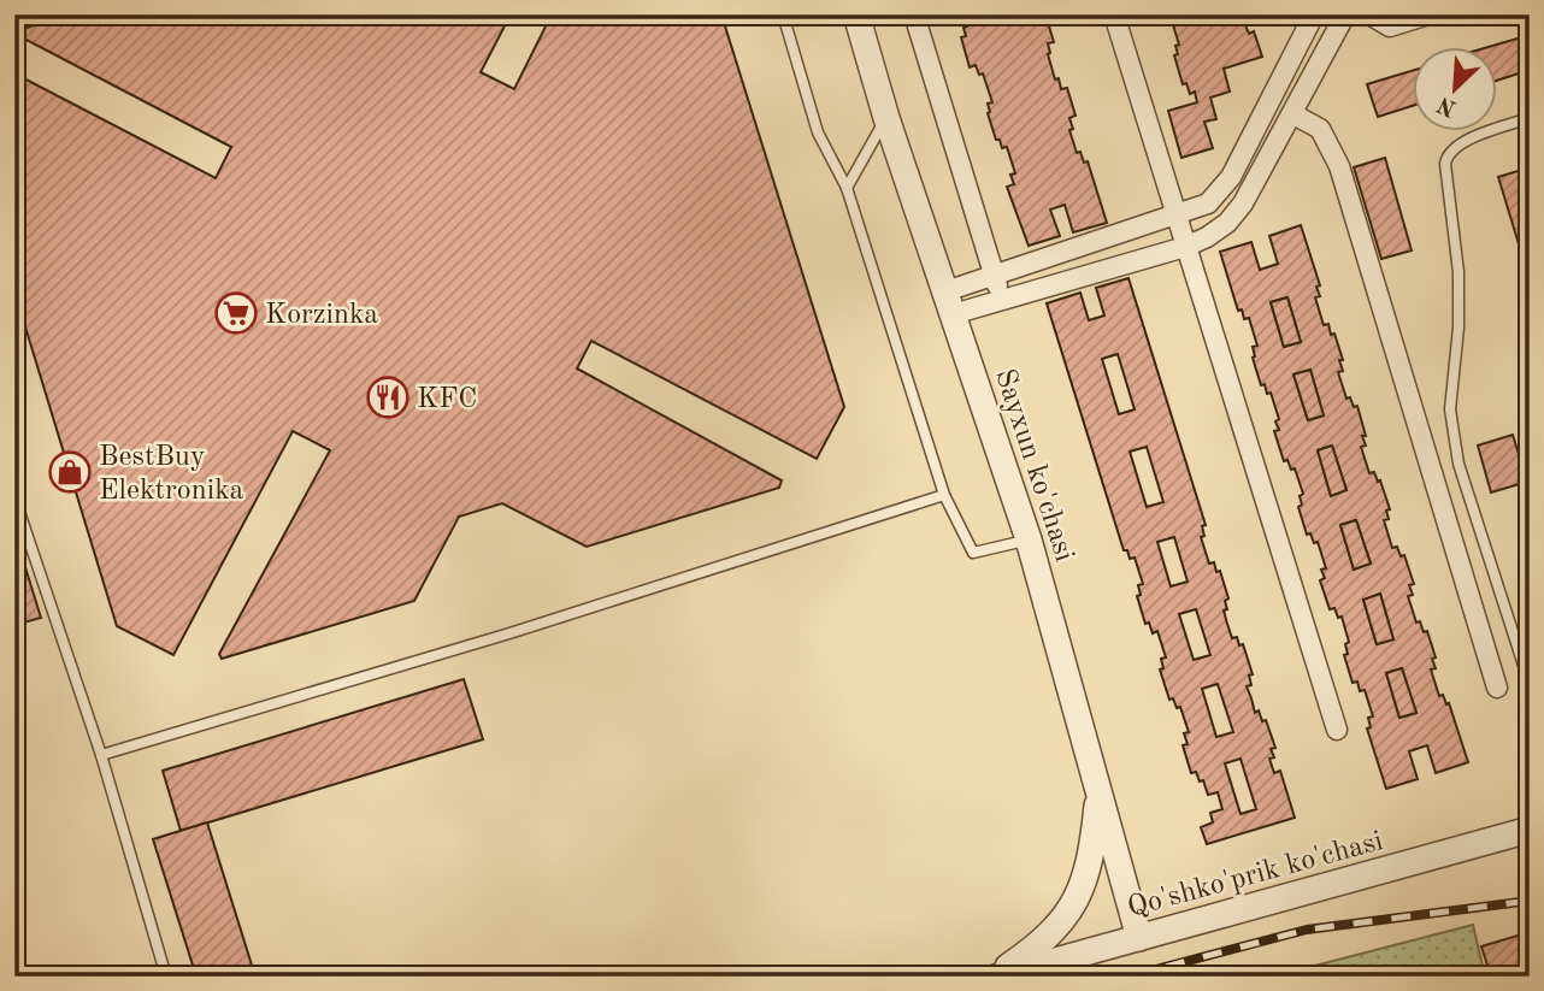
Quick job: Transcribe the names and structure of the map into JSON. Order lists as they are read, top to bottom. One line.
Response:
{"streets":{"street":["Sayxun ko'chasi","Qo'shko'prik ko'chasi"]},"crossings":[["Sayxun ko'chasi","Qo'shko'prik ko'chasi"]],"places":{"supermarket":["Korzinka"],"restaurant":["KFC"],"shop":["BestBuy Elektronika"]},"north":"bottom left"}
